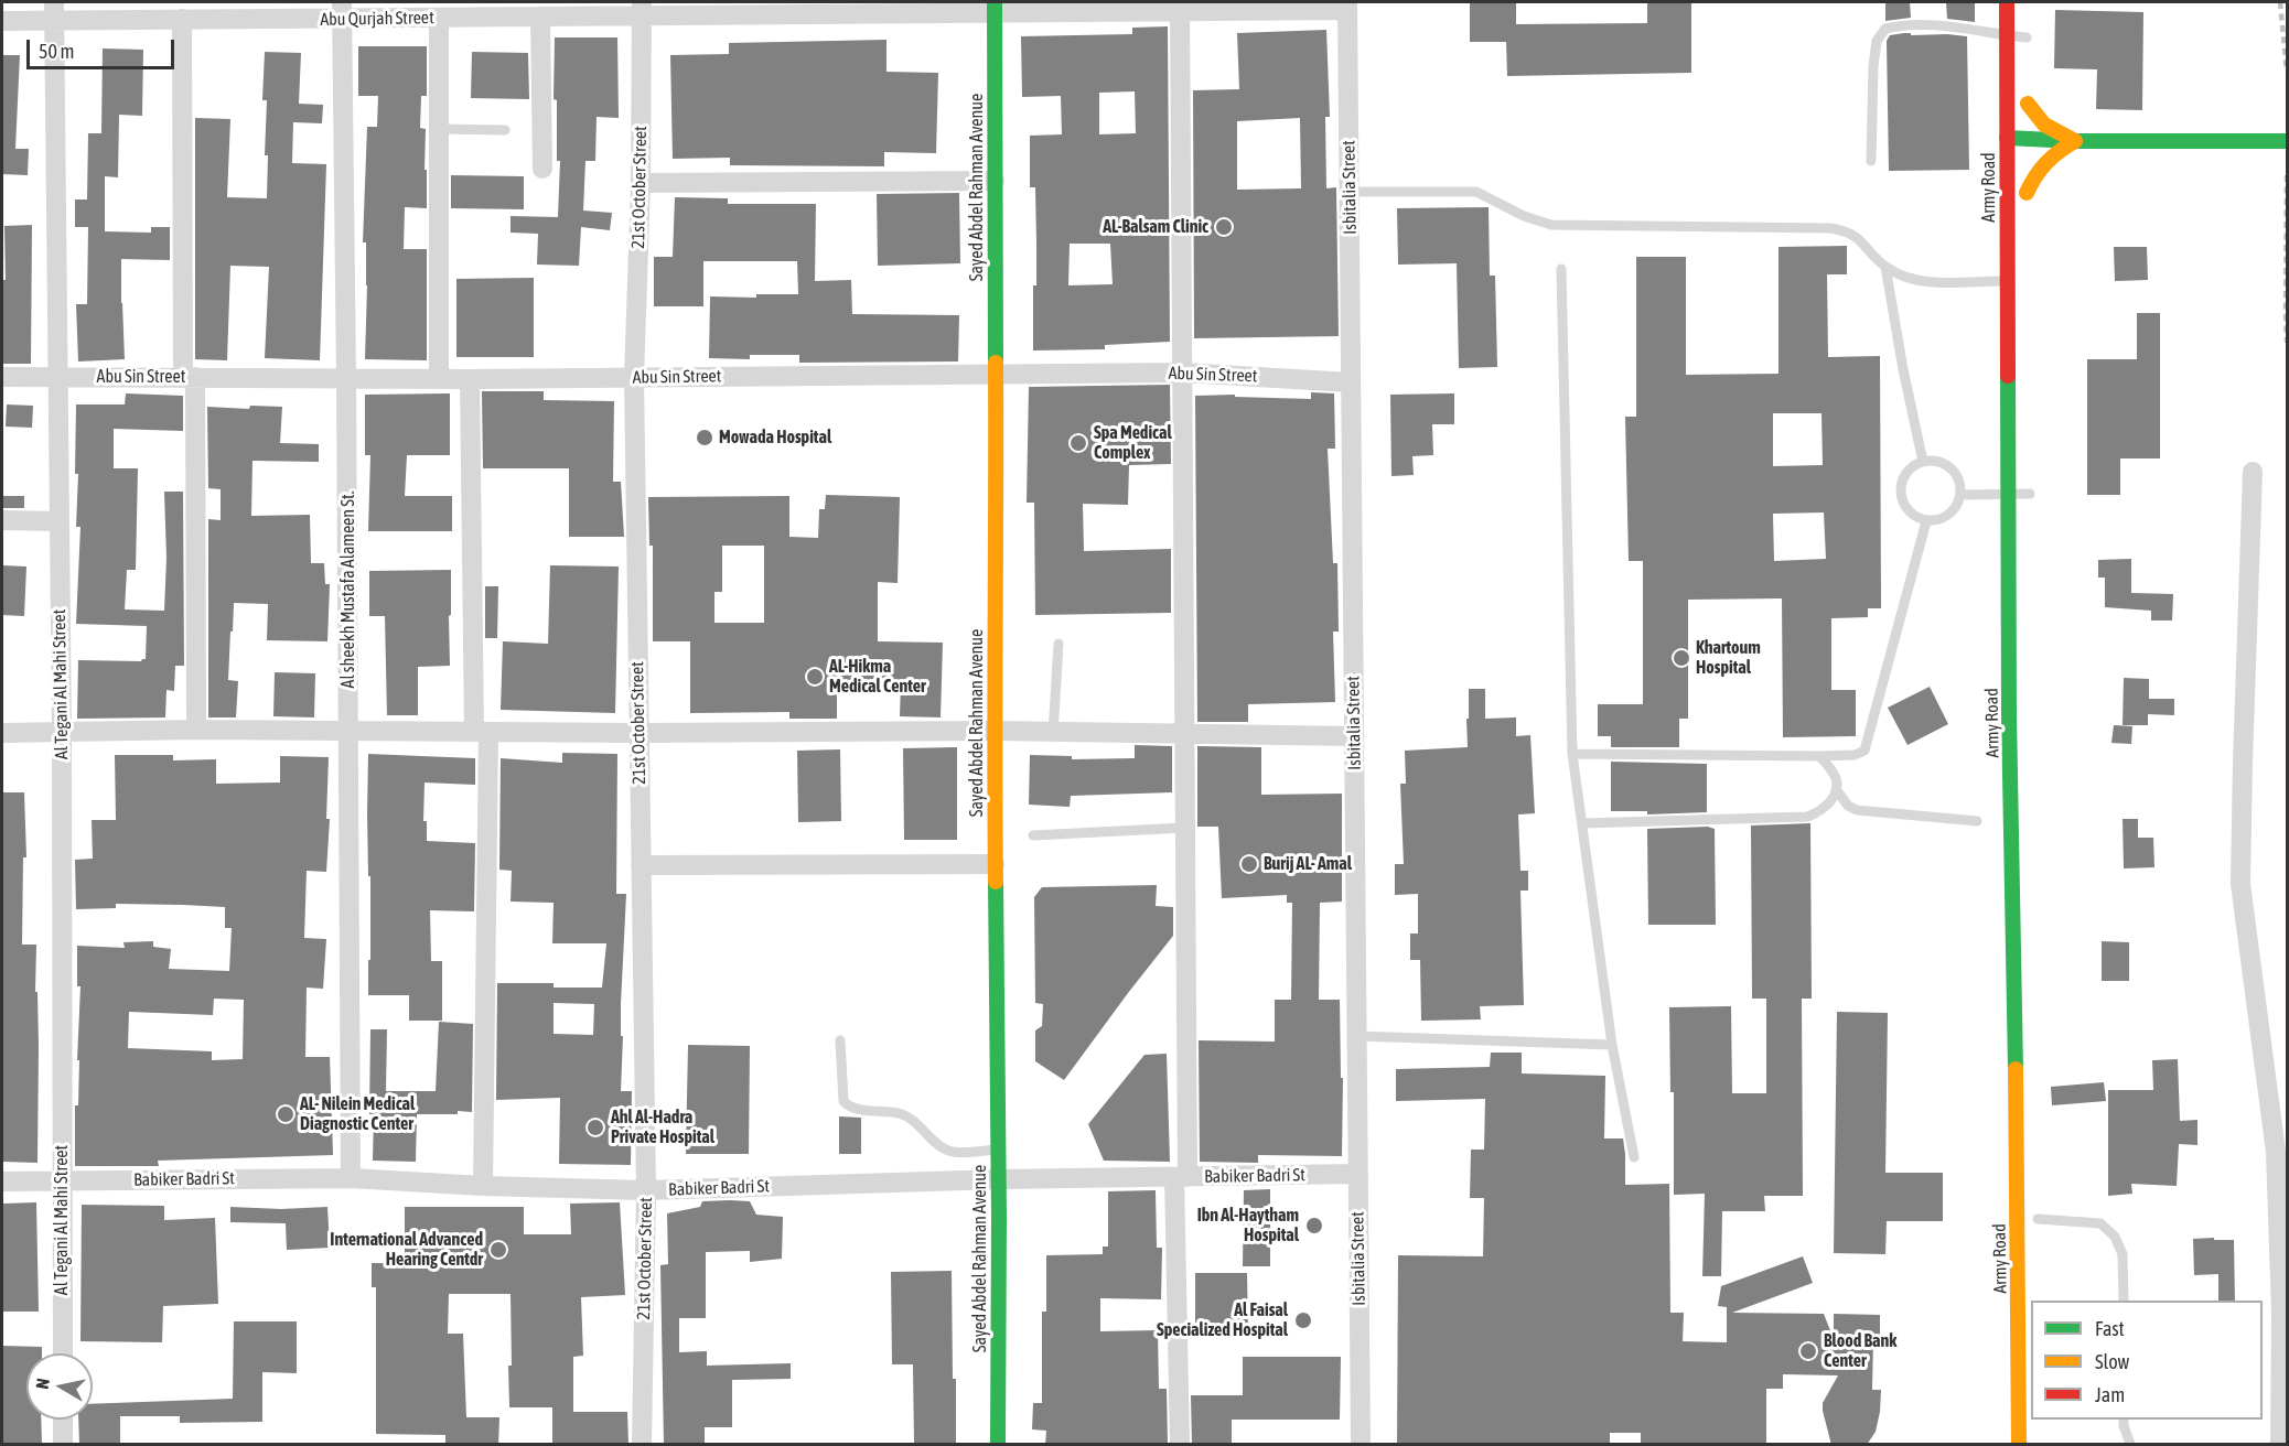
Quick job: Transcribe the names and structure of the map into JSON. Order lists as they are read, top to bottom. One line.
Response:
{"streets":{"main road":["Sayed Abdel Rahman Avenue","Army Road"],"street":["Abu Qurjah Street","21st October Street","Isbitalia Street","Abu Sin Street","Al sheekh Mustafa Alameen St.","Al Tegani Al Mahi Street","Babiker Badri St"]},"crossings":[["Abu Qurjah Street","21st October Street"],["Abu Qurjah Street","Sayed Abdel Rahman Avenue"],["Abu Qurjah Street","Isbitalia Street"],["Abu Qurjah Street","Al sheekh Mustafa Alameen St."],["Abu Qurjah Street","Al Tegani Al Mahi Street"],["21st October Street","Abu Sin Street"],["21st October Street","Babiker Badri St"],["Sayed Abdel Rahman Avenue","Abu Sin Street"],["Sayed Abdel Rahman Avenue","Babiker Badri St"],["Isbitalia Street","Abu Sin Street"],["Isbitalia Street","Babiker Badri St"],["Abu Sin Street","Al sheekh Mustafa Alameen St."],["Abu Sin Street","Al Tegani Al Mahi Street"],["Al sheekh Mustafa Alameen St.","Babiker Badri St"],["Al Tegani Al Mahi Street","Babiker Badri St"]],"places":["AL-Balsam Clinic","Mowada Hospital","Spa Medical Complex","Khartoum Hospital","AL-Hikma Medical Center","Burij AL- Amal","AL- Nilein Medical Diagnostic Center","Ahl Al-Hadra Private Hospital","Ibn Al-Haytham Hospital","International Advanced Hearing Centdr","Al Faisal Specialized Hospital","Blood Bank Center"],"legend":["Fast","Slow","Jam"],"scale_bar":"50 m","north":"left"}
